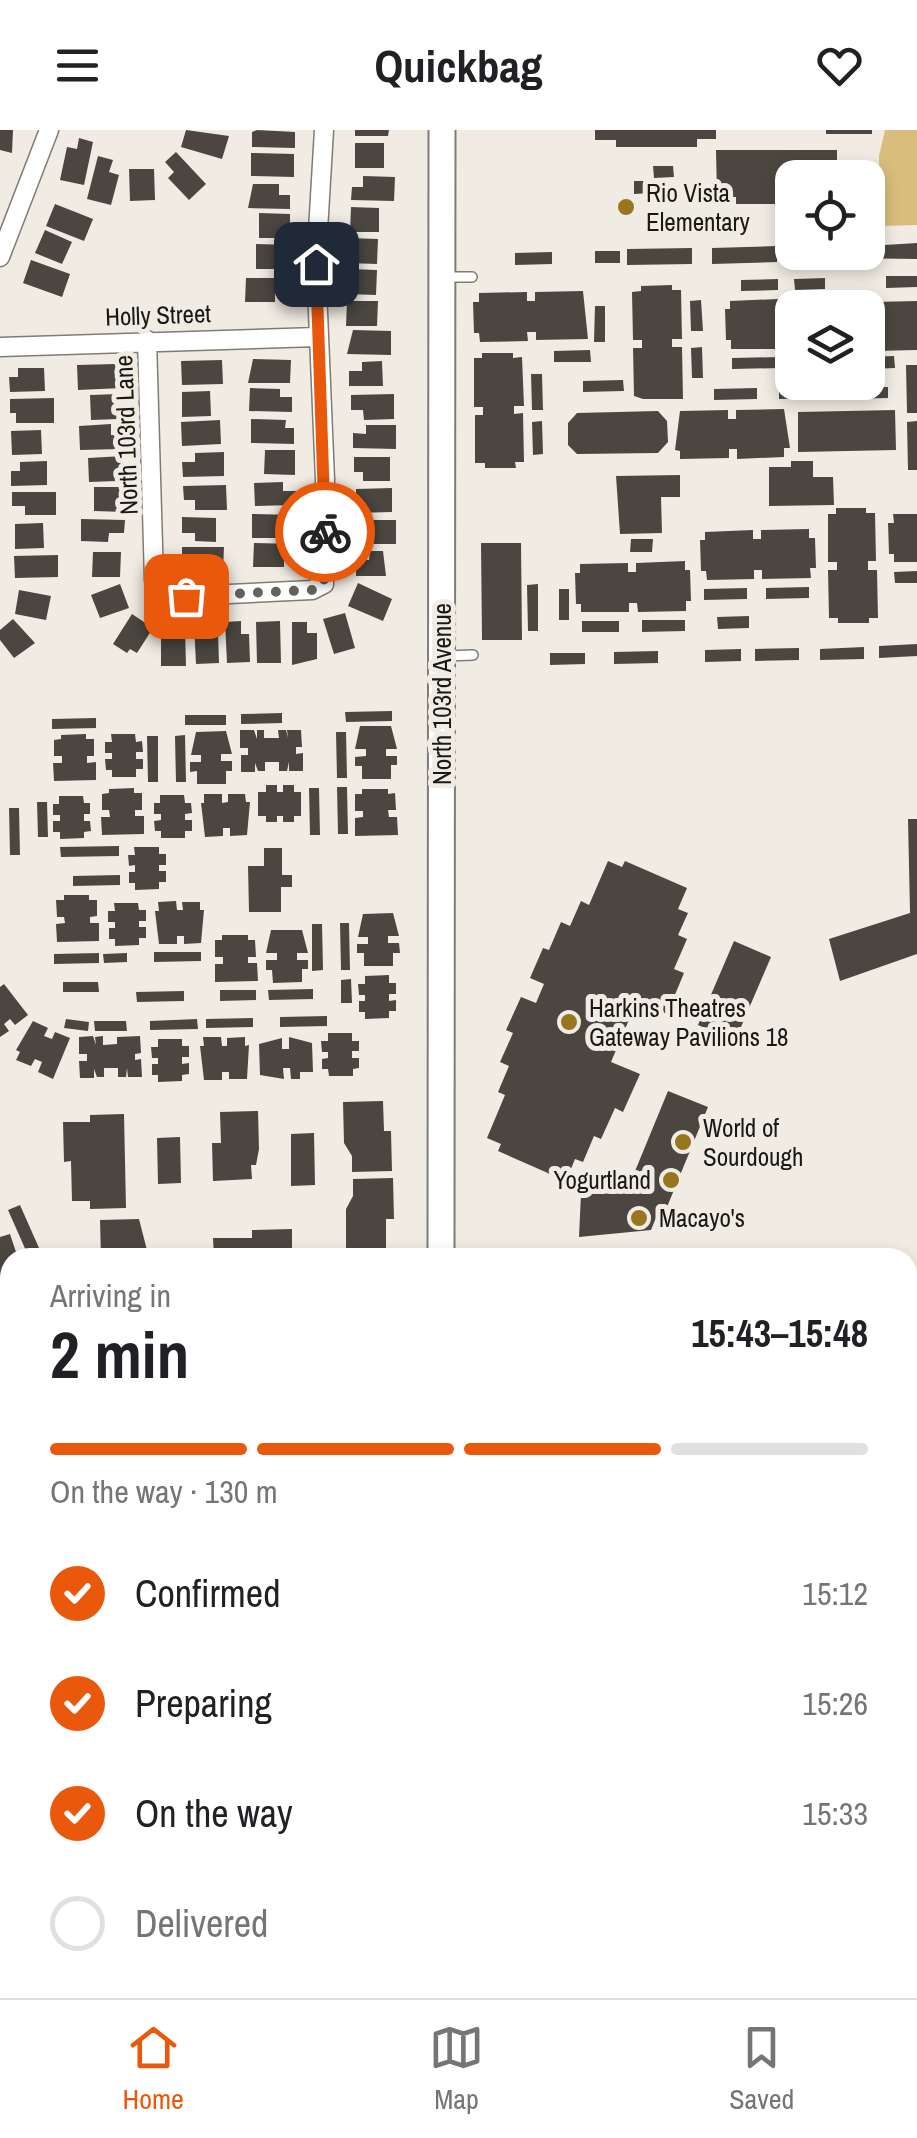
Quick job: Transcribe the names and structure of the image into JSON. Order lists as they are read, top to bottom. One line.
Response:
{"streets":{"street":["Holly Street","North 103rd Lane","North 103rd Avenue"]},"crossings":[["Holly Street","North 103rd Lane"]],"places":["Rio Vista Elementary","Harkins Theatres Gateway Pavilions 18","World of Sourdough","Yogurtland","Macayo's"],"page":{"header":"Quickbag","heading":["2 min","Arriving in","15:43–15:48"],"bar":"On the way · 130 m","list":[["Confirmed","15:12"],["Preparing","15:26"],["On the way","15:33"],"Delivered"],"tabs":["Home","Map","Saved"]}}
